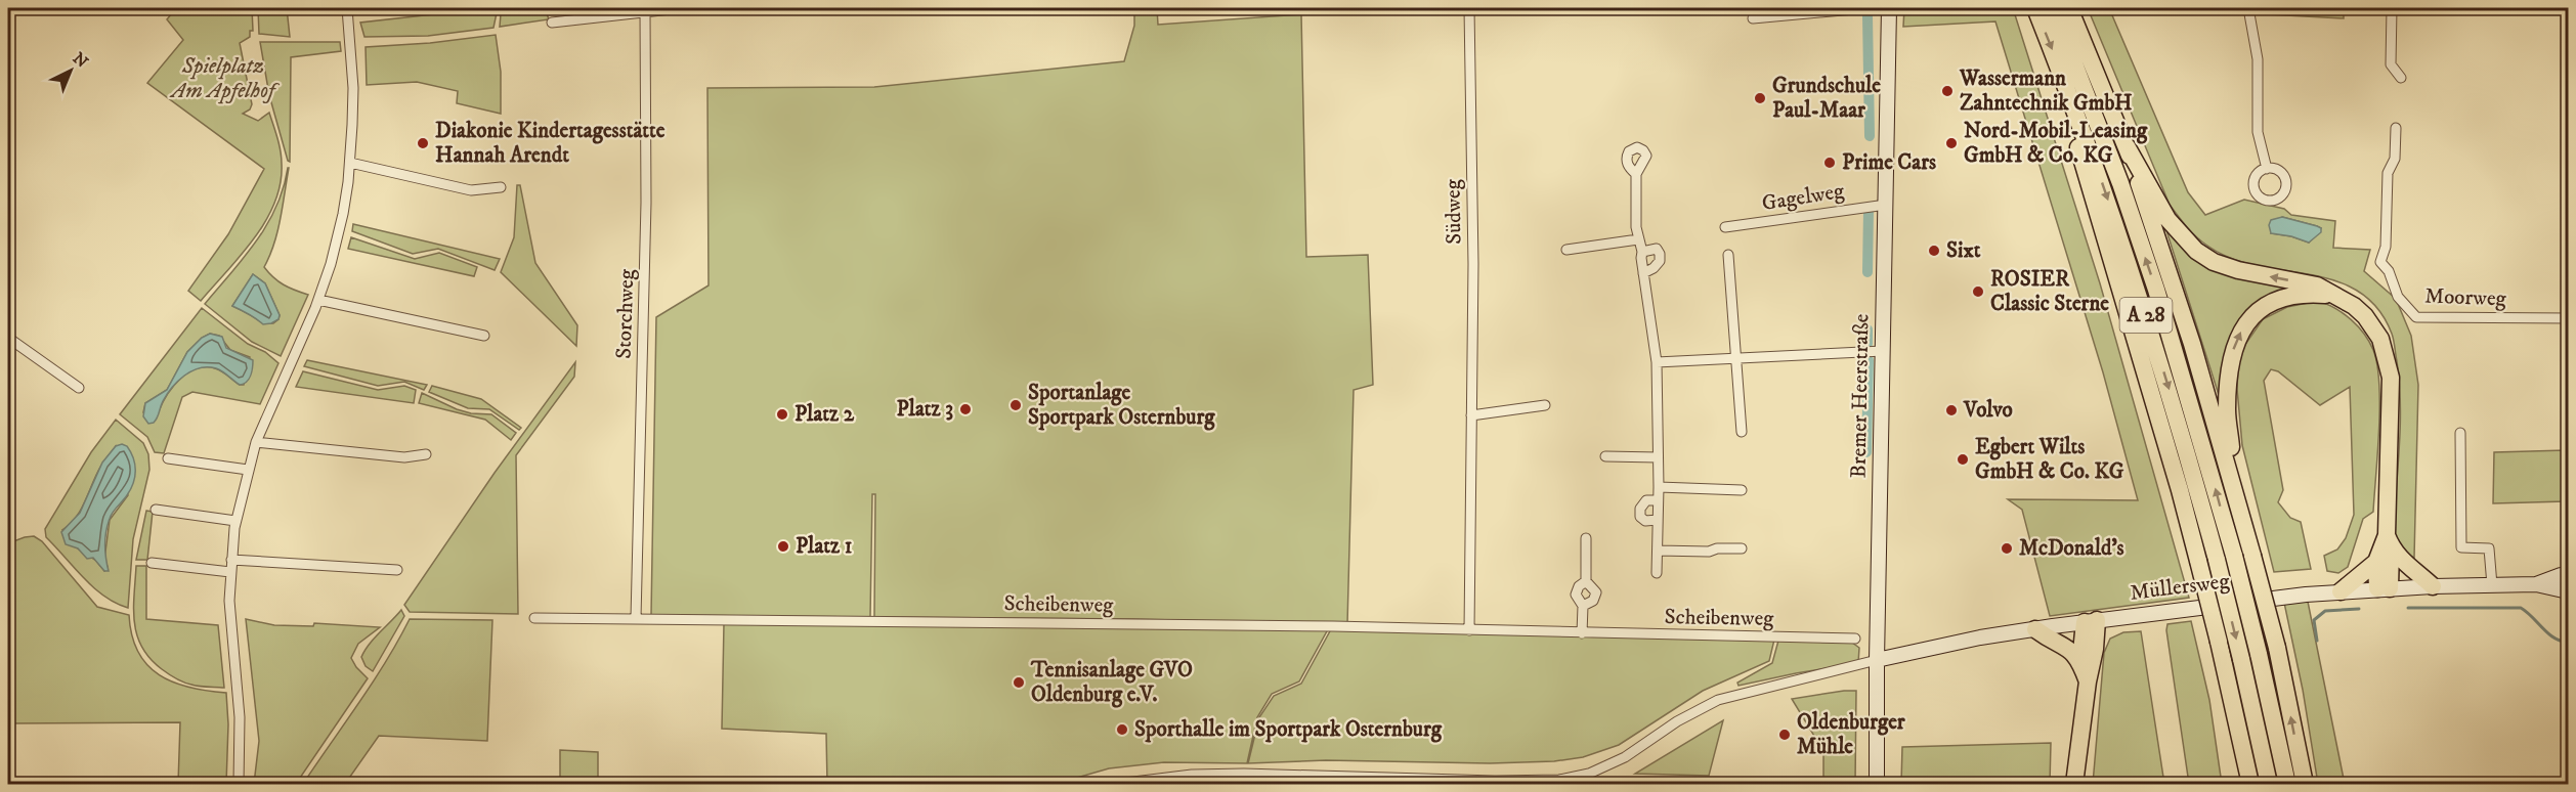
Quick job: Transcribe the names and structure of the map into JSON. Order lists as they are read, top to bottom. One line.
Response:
{"streets":{"highway":["A 28"],"street":["Gagelweg","Südweg","Moorweg","Storchweg","Bremer Heerstraße","Müllersweg","Scheibenweg"]},"crossings":[["Gagelweg","Bremer Heerstraße"],["Südweg","Scheibenweg"],["Storchweg","Scheibenweg"],["Bremer Heerstraße","Müllersweg"]],"parks":["Spielplatz Am Apfelhof"],"places":["Wassermann Zahntechnik GmbH","Grundschule Paul-Maar","Diakonie Kindertagesstätte Hannah Arendt","Nord-Mobil-Leasing GmbH & Co. KG","Prime Cars","Sixt","ROSIER Classic Sterne","Sportanlage Sportpark Osternburg","Platz 3","Volvo","Platz 2","Egbert Wilts GmbH & Co. KG","Platz 1","McDonald's","Tennisanlage GVO Oldenburg e.V.","Sporthalle im Sportpark Osternburg","Oldenburger Mühle"],"north":"top right"}
